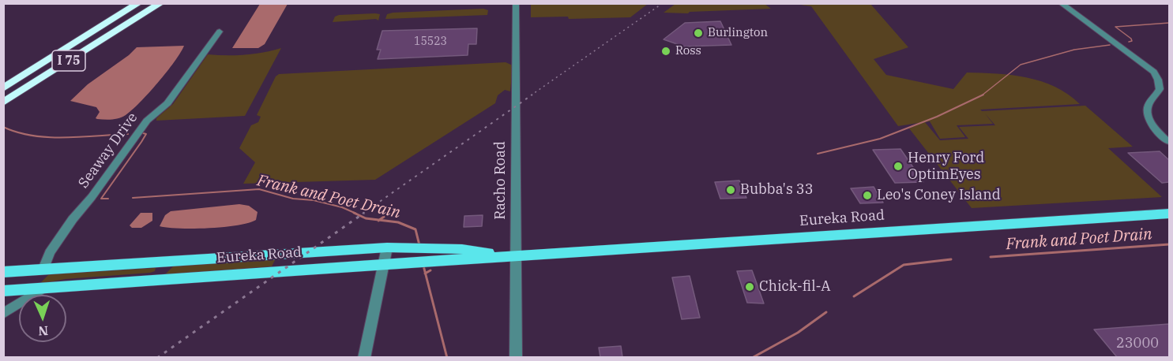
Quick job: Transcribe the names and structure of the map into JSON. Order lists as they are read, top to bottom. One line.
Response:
{"streets":{"highway":["I 75"],"main road":["Eureka Road"],"street":["Seaway Drive","Racho Road"]},"crossings":[["Seaway Drive","Eureka Road"],["Racho Road","Eureka Road"]],"water":["Frank and Poet Drain"],"places":["Burlington","Ross","Henry Ford OptimEyes","Bubba's 33","Leo's Coney Island","Chick-fil-A"],"house_numbers":["15523","23000"],"north":"bottom"}
